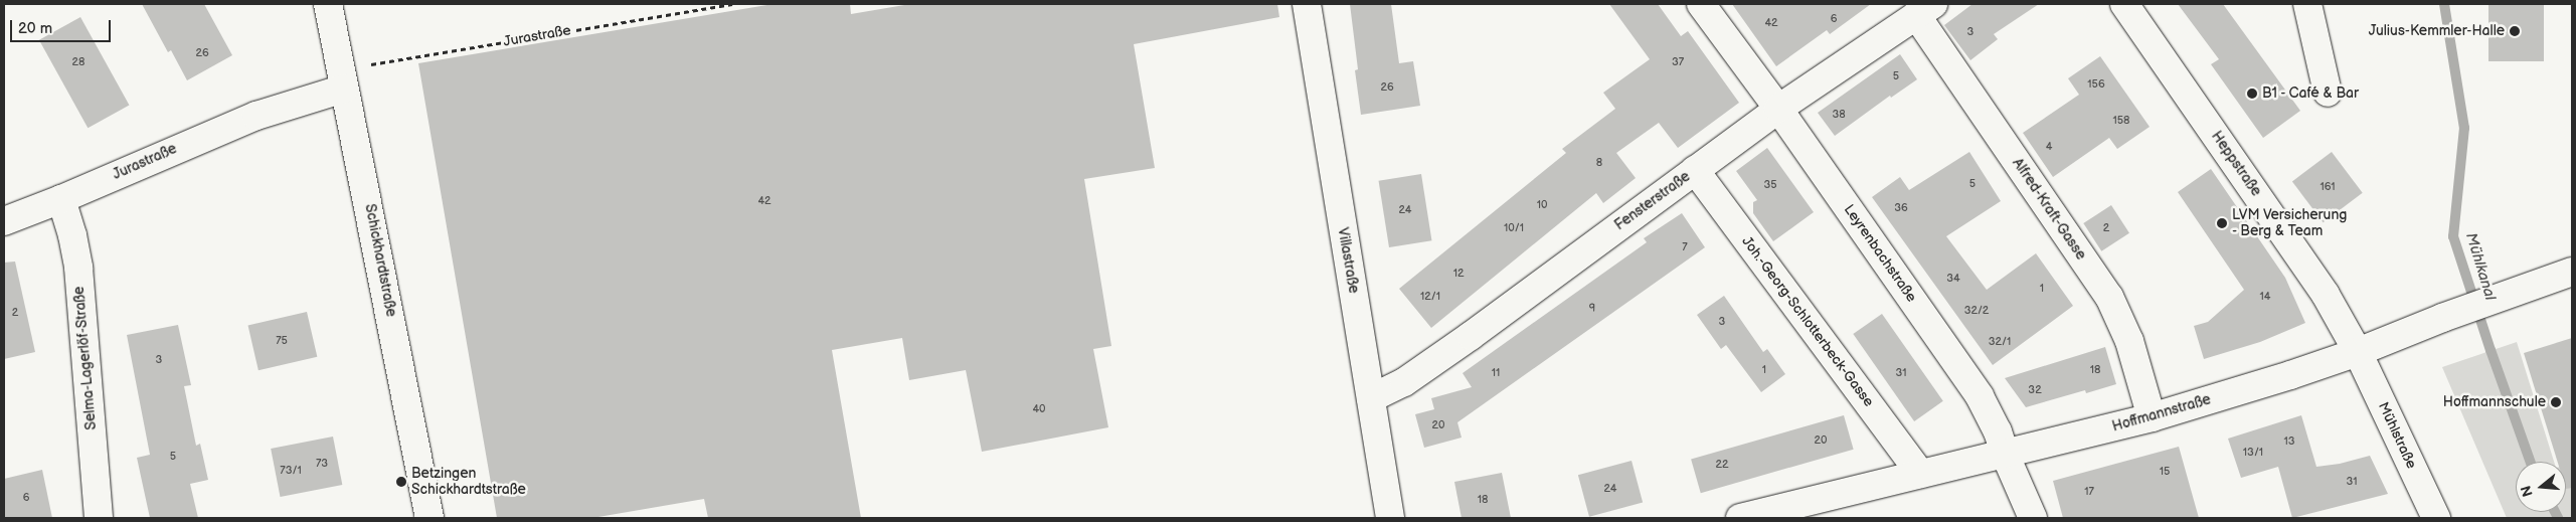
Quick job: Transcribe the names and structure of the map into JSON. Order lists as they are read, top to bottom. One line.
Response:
{"streets":{"street":["Jurastraße","Heppstraße","Fensterstraße","Alfred-Kraft-Gasse","Leyrenbachstraße","Schickhardtstraße","Villastraße","Joh.-Georg-Schlotterbeck-Gasse","Selma-Lagerlöf-Straße","Hoffmannstraße","Mühlstraße"]},"crossings":[["Jurastraße","Schickhardtstraße"],["Jurastraße","Selma-Lagerlöf-Straße"],["Heppstraße","Hoffmannstraße"],["Heppstraße","Mühlstraße"],["Fensterstraße","Alfred-Kraft-Gasse"],["Fensterstraße","Leyrenbachstraße"],["Fensterstraße","Villastraße"],["Fensterstraße","Joh.-Georg-Schlotterbeck-Gasse"],["Alfred-Kraft-Gasse","Hoffmannstraße"],["Leyrenbachstraße","Hoffmannstraße"],["Joh.-Georg-Schlotterbeck-Gasse","Hoffmannstraße"],["Hoffmannstraße","Mühlstraße"]],"water":["Mühlkanal"],"places":["Julius-Kemmler-Halle","B1 - Café & Bar","LVM Versicherung - Berg & Team","Hoffmannschule","Betzingen Schickhardtstraße"],"house_numbers":["6","42","3","26","28","37","5","156","26","38","158","4","8","5","35","161","42","10","36","24","10/1","2","7","12","34","1","12/1","14","9","32/2","2","3","75","32/1","3","1","18","11","31","32","40","20","20","13","13/1","5","73","22","73/1","15","31","24","17","6","18"],"scale_bar":"20 m","north":"left"}
